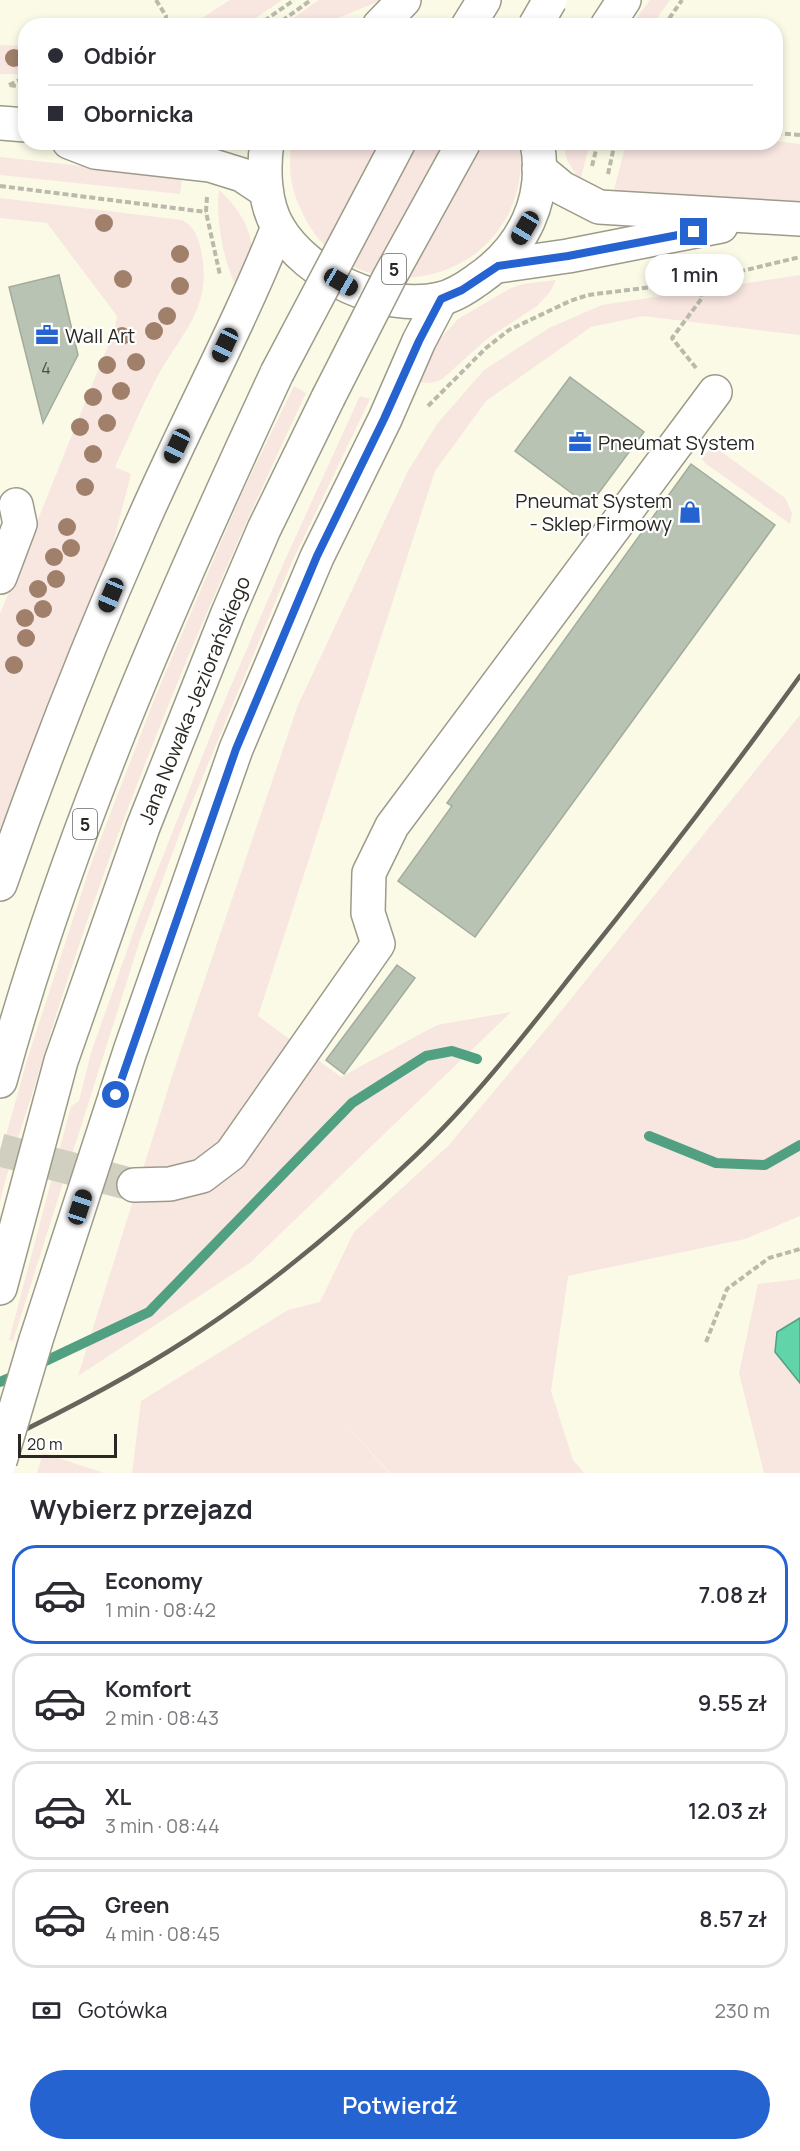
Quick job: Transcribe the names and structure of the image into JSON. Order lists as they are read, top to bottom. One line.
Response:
{"streets":{"main road":["5","Jana Nowaka-Jeziorańskiego"]},"places":{"office":["Wall Art","Pneumat System"],"shop":["Pneumat System - Sklep Firmowy"]},"house_numbers":["4"],"scale_bar":"20 m","page":{"banner":["Odbiór","Obornicka"],"bubble":"1 min","scale":"20 m","heading":"Wybierz przejazd","list":[{"name":"Economy","note":"1 min · 08:42","value":"7.08 zł"},{"name":"Komfort","note":"2 min · 08:43","value":"9.55 zł"},{"name":"XL","note":"3 min · 08:44","value":"12.03 zł"},{"name":"Green","note":"4 min · 08:45","value":"8.57 zł"}],"pay":["Gotówka","230 m"],"buttons":"Potwierdź"}}
